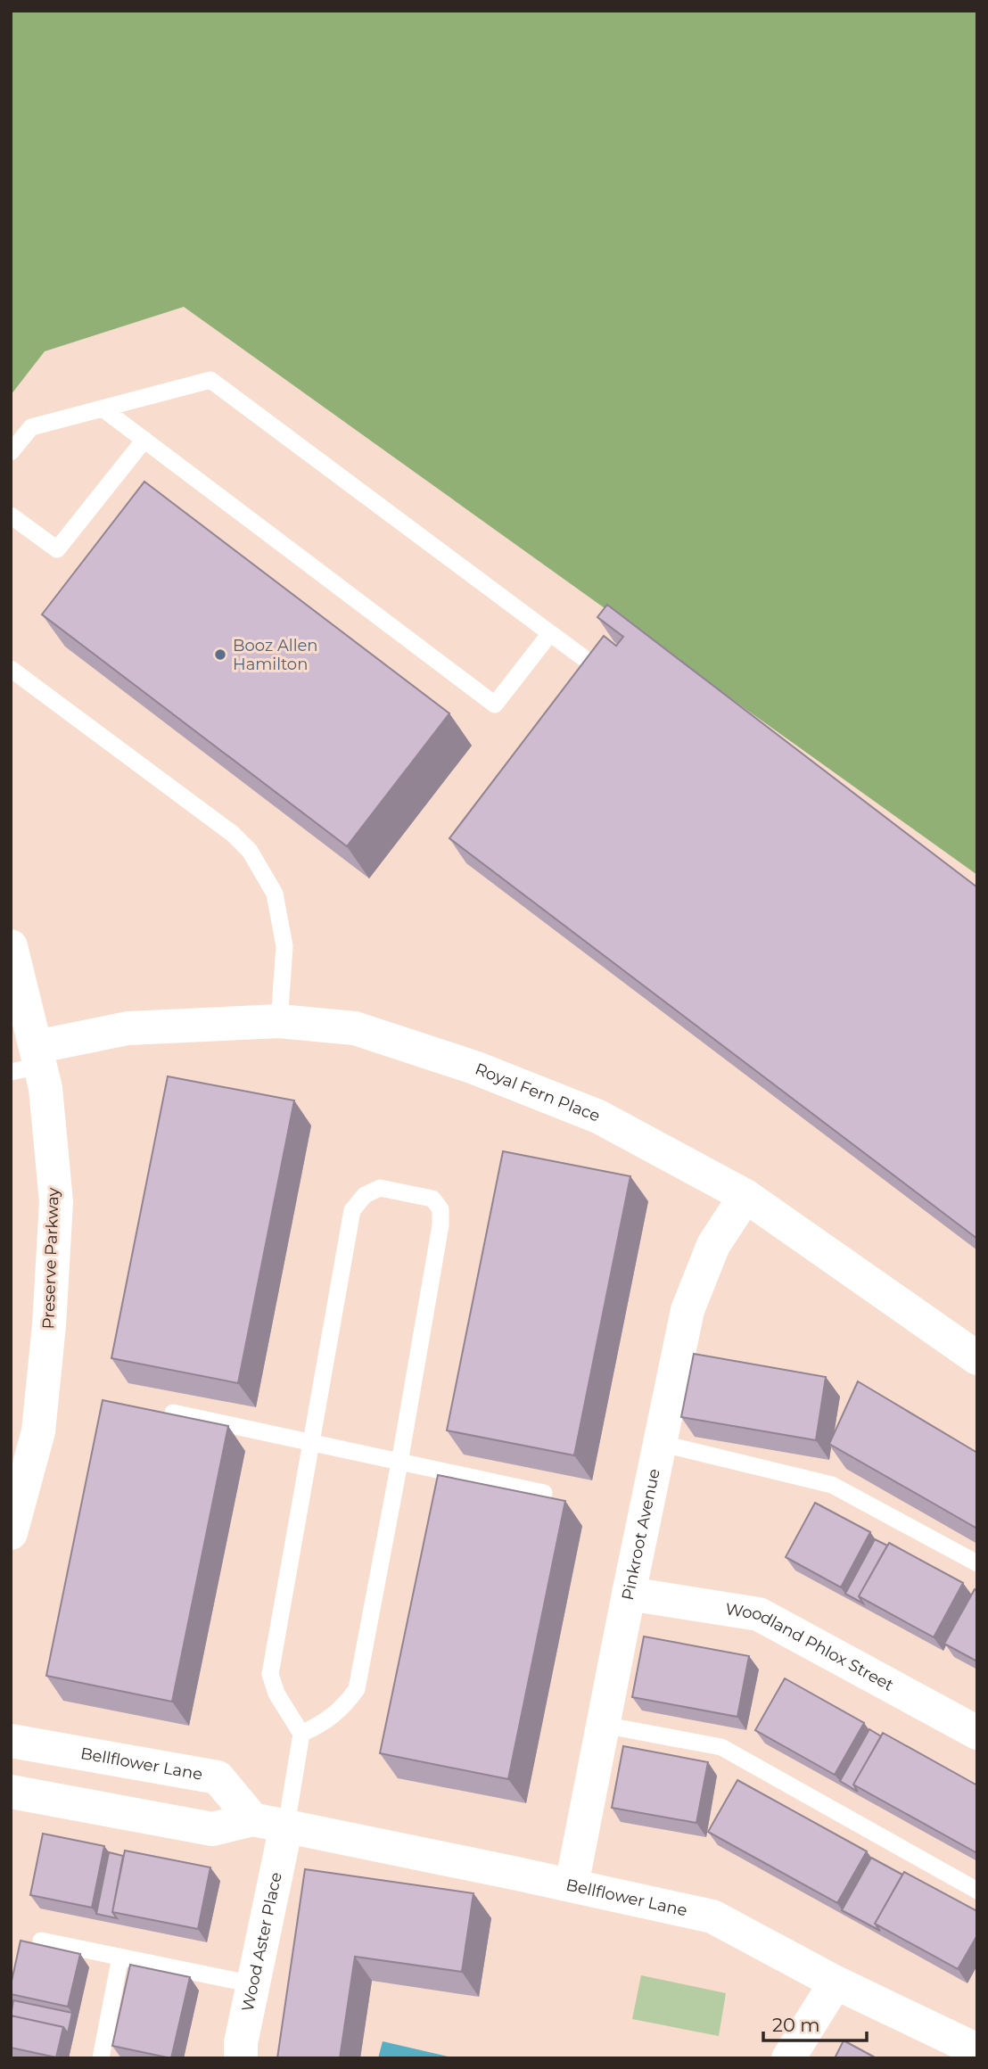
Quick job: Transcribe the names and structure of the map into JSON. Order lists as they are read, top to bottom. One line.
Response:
{"streets":{"street":["Royal Fern Place","Preserve Parkway","Pinkroot Avenue","Woodland Phlox Street","Bellflower Lane","Wood Aster Place"]},"crossings":[["Royal Fern Place","Preserve Parkway"],["Royal Fern Place","Pinkroot Avenue"],["Pinkroot Avenue","Woodland Phlox Street"],["Pinkroot Avenue","Bellflower Lane"],["Bellflower Lane","Wood Aster Place"]],"places":["Booz Allen Hamilton"],"scale_bar":"20 m"}
